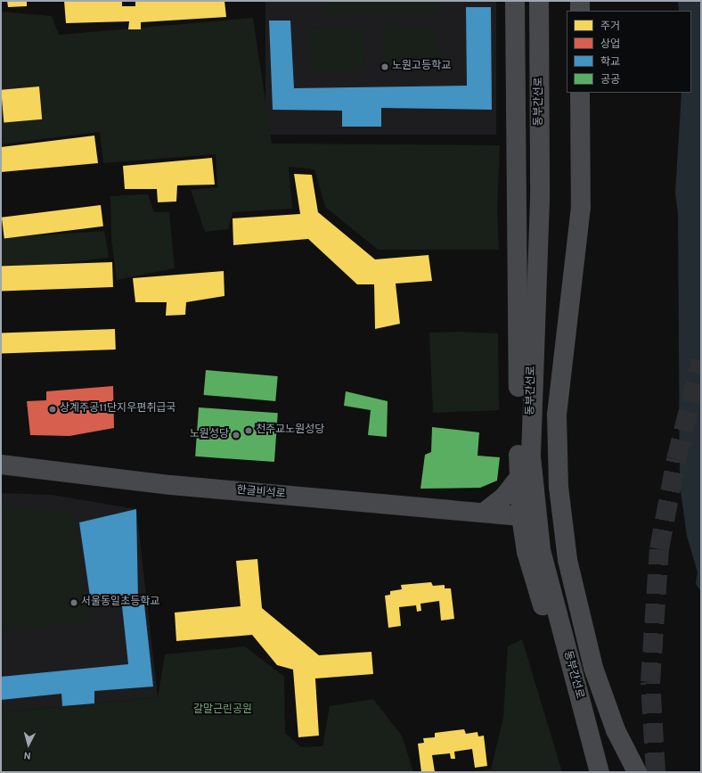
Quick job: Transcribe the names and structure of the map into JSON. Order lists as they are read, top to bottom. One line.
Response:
{"streets":{"highway":["동부간선로"],"main road":["한글비석로"]},"parks":["갈말근린공원"],"places":["노원고등학교","상계주공11단지우편취급국","천주교노원성당","노원성당","서울동일초등학교"],"legend":["주거","상업","학교","공공"],"north":"bottom"}
